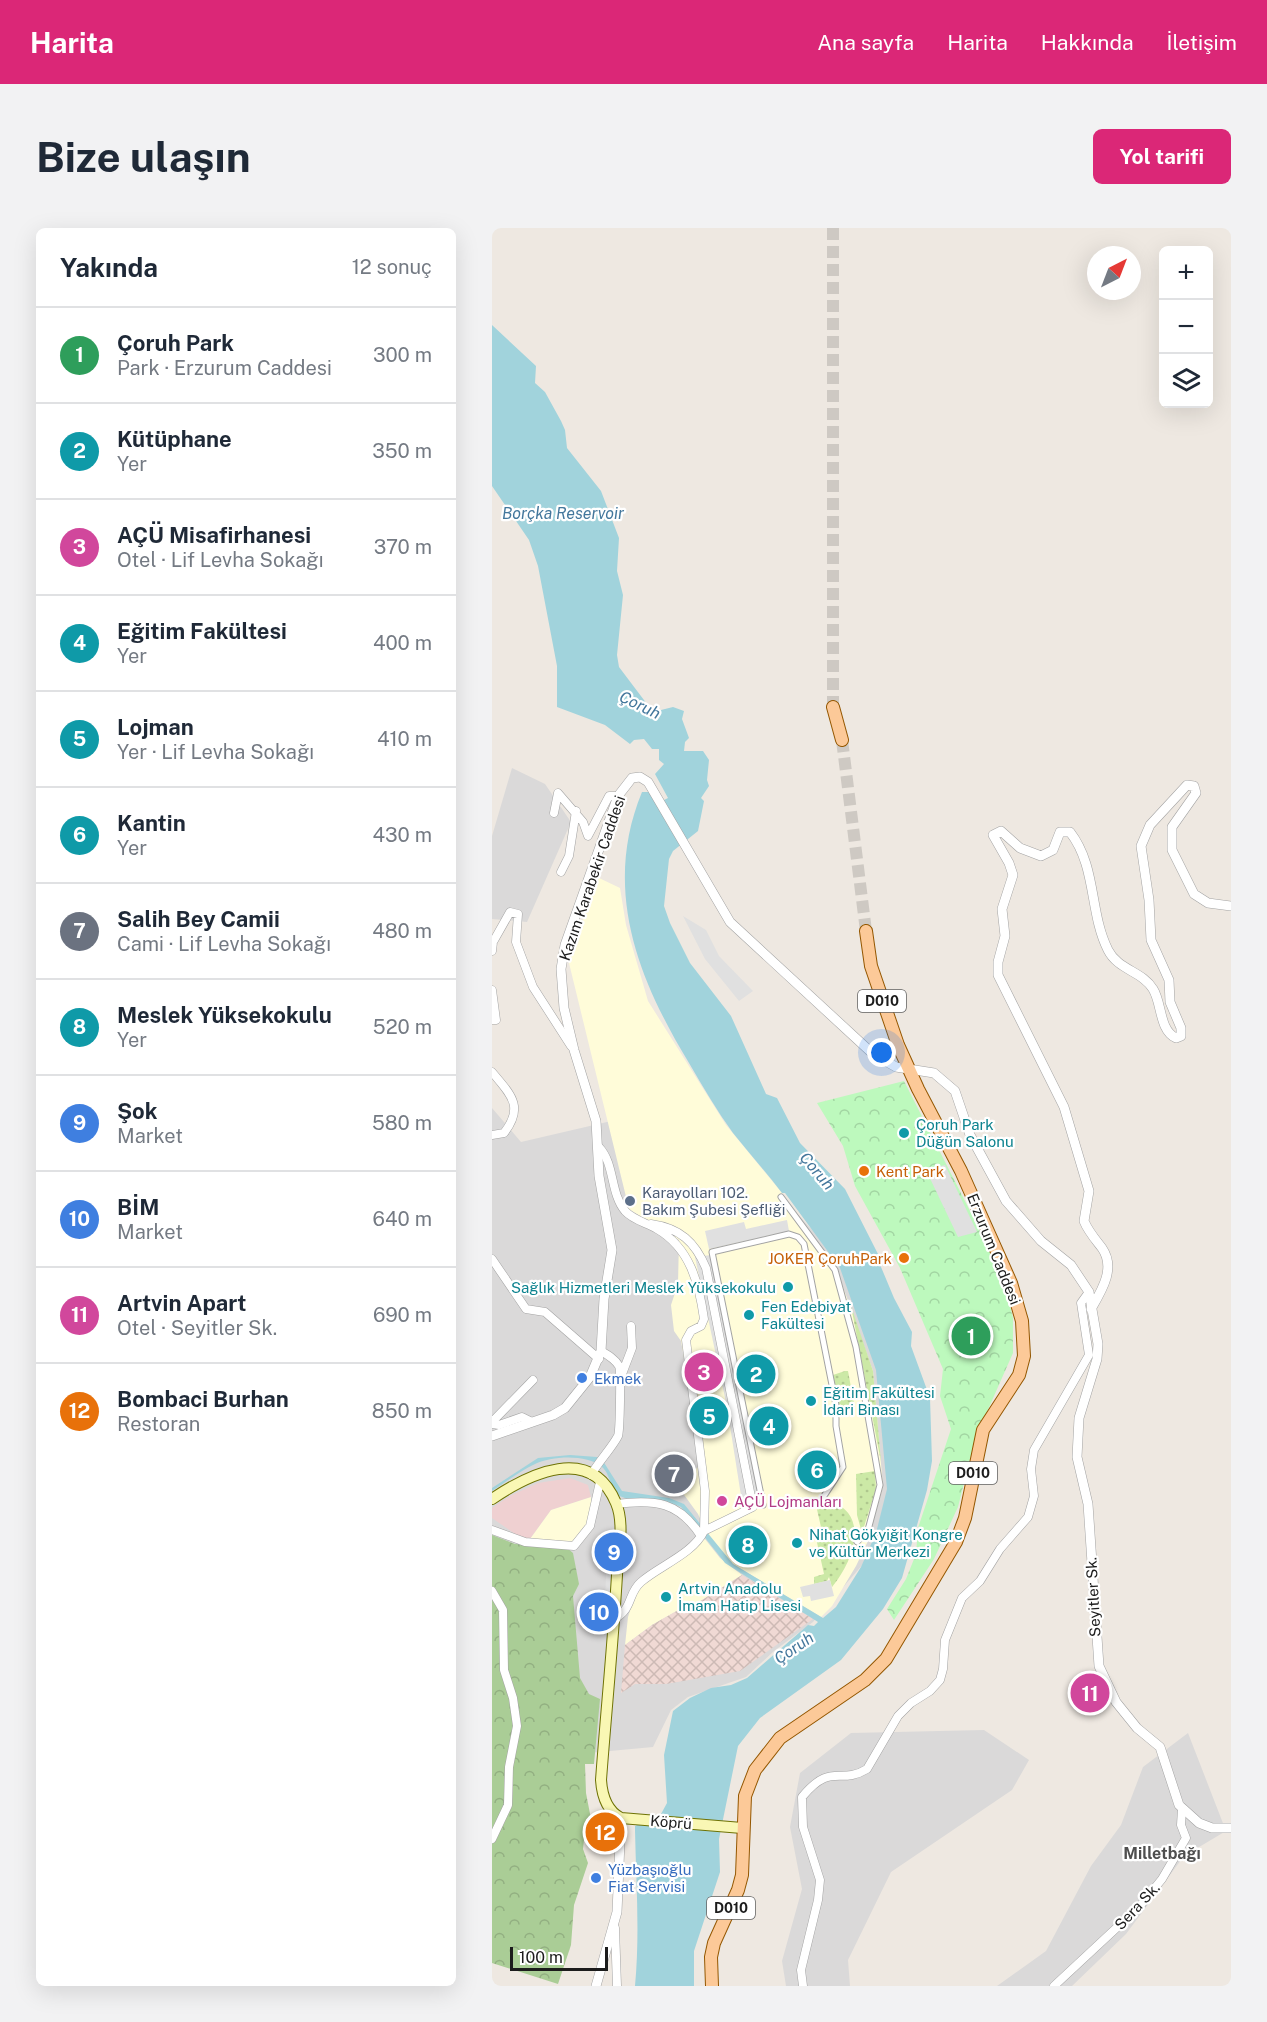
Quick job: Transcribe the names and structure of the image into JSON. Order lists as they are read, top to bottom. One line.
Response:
{"streets":{"main road":["D010","Erzurum Caddesi","Köprü"],"street":["Kazım Karabekir Caddesi","Seyitler Sk.","Sera Sk."]},"crossings":[["Kazım Karabekir Caddesi","D010"],["Kazım Karabekir Caddesi","Erzurum Caddesi"],["Kazım Karabekir Caddesi","Seyitler Sk."],["D010","Erzurum Caddesi"],["Erzurum Caddesi","Köprü"],["Seyitler Sk.","Sera Sk."]],"districts":["Milletbağı"],"water":["Borçka Reservoir","Çoruh"],"places":["Çoruh Park Düğün Salonu","Kent Park","Karayolları 102. Bakım Şubesi Şefliği","JOKER ÇoruhPark","Sağlık Hizmetleri Meslek Yüksekokulu","Fen Edebiyat Fakültesi","Ekmek","Eğitim Fakültesi İdari Binası","AÇÜ Lojmanları","Nihat Gökyiğit Kongre ve Kültür Merkezi","Artvin Anadolu İmam Hatip Lisesi","Yüzbaşıoğlu Fiat Servisi"],"scale_bar":"100 m","north":"top right","page":{"header":"Harita","nav":["Ana sayfa","Harita","Hakkında","İletişim"],"buttons":"Yol tarifi","title":"Bize ulaşın","heading":["Yakında","12 sonuç"],"map_buttons":["+","−"],"list":[{"mark":"1","name":"Çoruh Park","note":"Park · Erzurum Caddesi","value":"300 m"},{"mark":"2","name":"Kütüphane","note":"Yer","value":"350 m"},{"mark":"3","name":"AÇÜ Misafirhanesi","note":"Otel · Lif Levha Sokağı","value":"370 m"},{"mark":"4","name":"Eğitim Fakültesi","note":"Yer","value":"400 m"},{"mark":"5","name":"Lojman","note":"Yer · Lif Levha Sokağı","value":"410 m"},{"mark":"6","name":"Kantin","note":"Yer","value":"430 m"},{"mark":"7","name":"Salih Bey Camii","note":"Cami · Lif Levha Sokağı","value":"480 m"},{"mark":"8","name":"Meslek Yüksekokulu","note":"Yer","value":"520 m"},{"mark":"9","name":"Şok","note":"Market","value":"580 m"},{"mark":"10","name":"BİM","note":"Market","value":"640 m"},{"mark":"11","name":"Artvin Apart","note":"Otel · Seyitler Sk.","value":"690 m"},{"mark":"12","name":"Bombaci Burhan","note":"Restoran","value":"850 m"}],"pins":["1","3","2","5","4","6","7","8","9","10","11","12"],"scale":"100 m"}}
